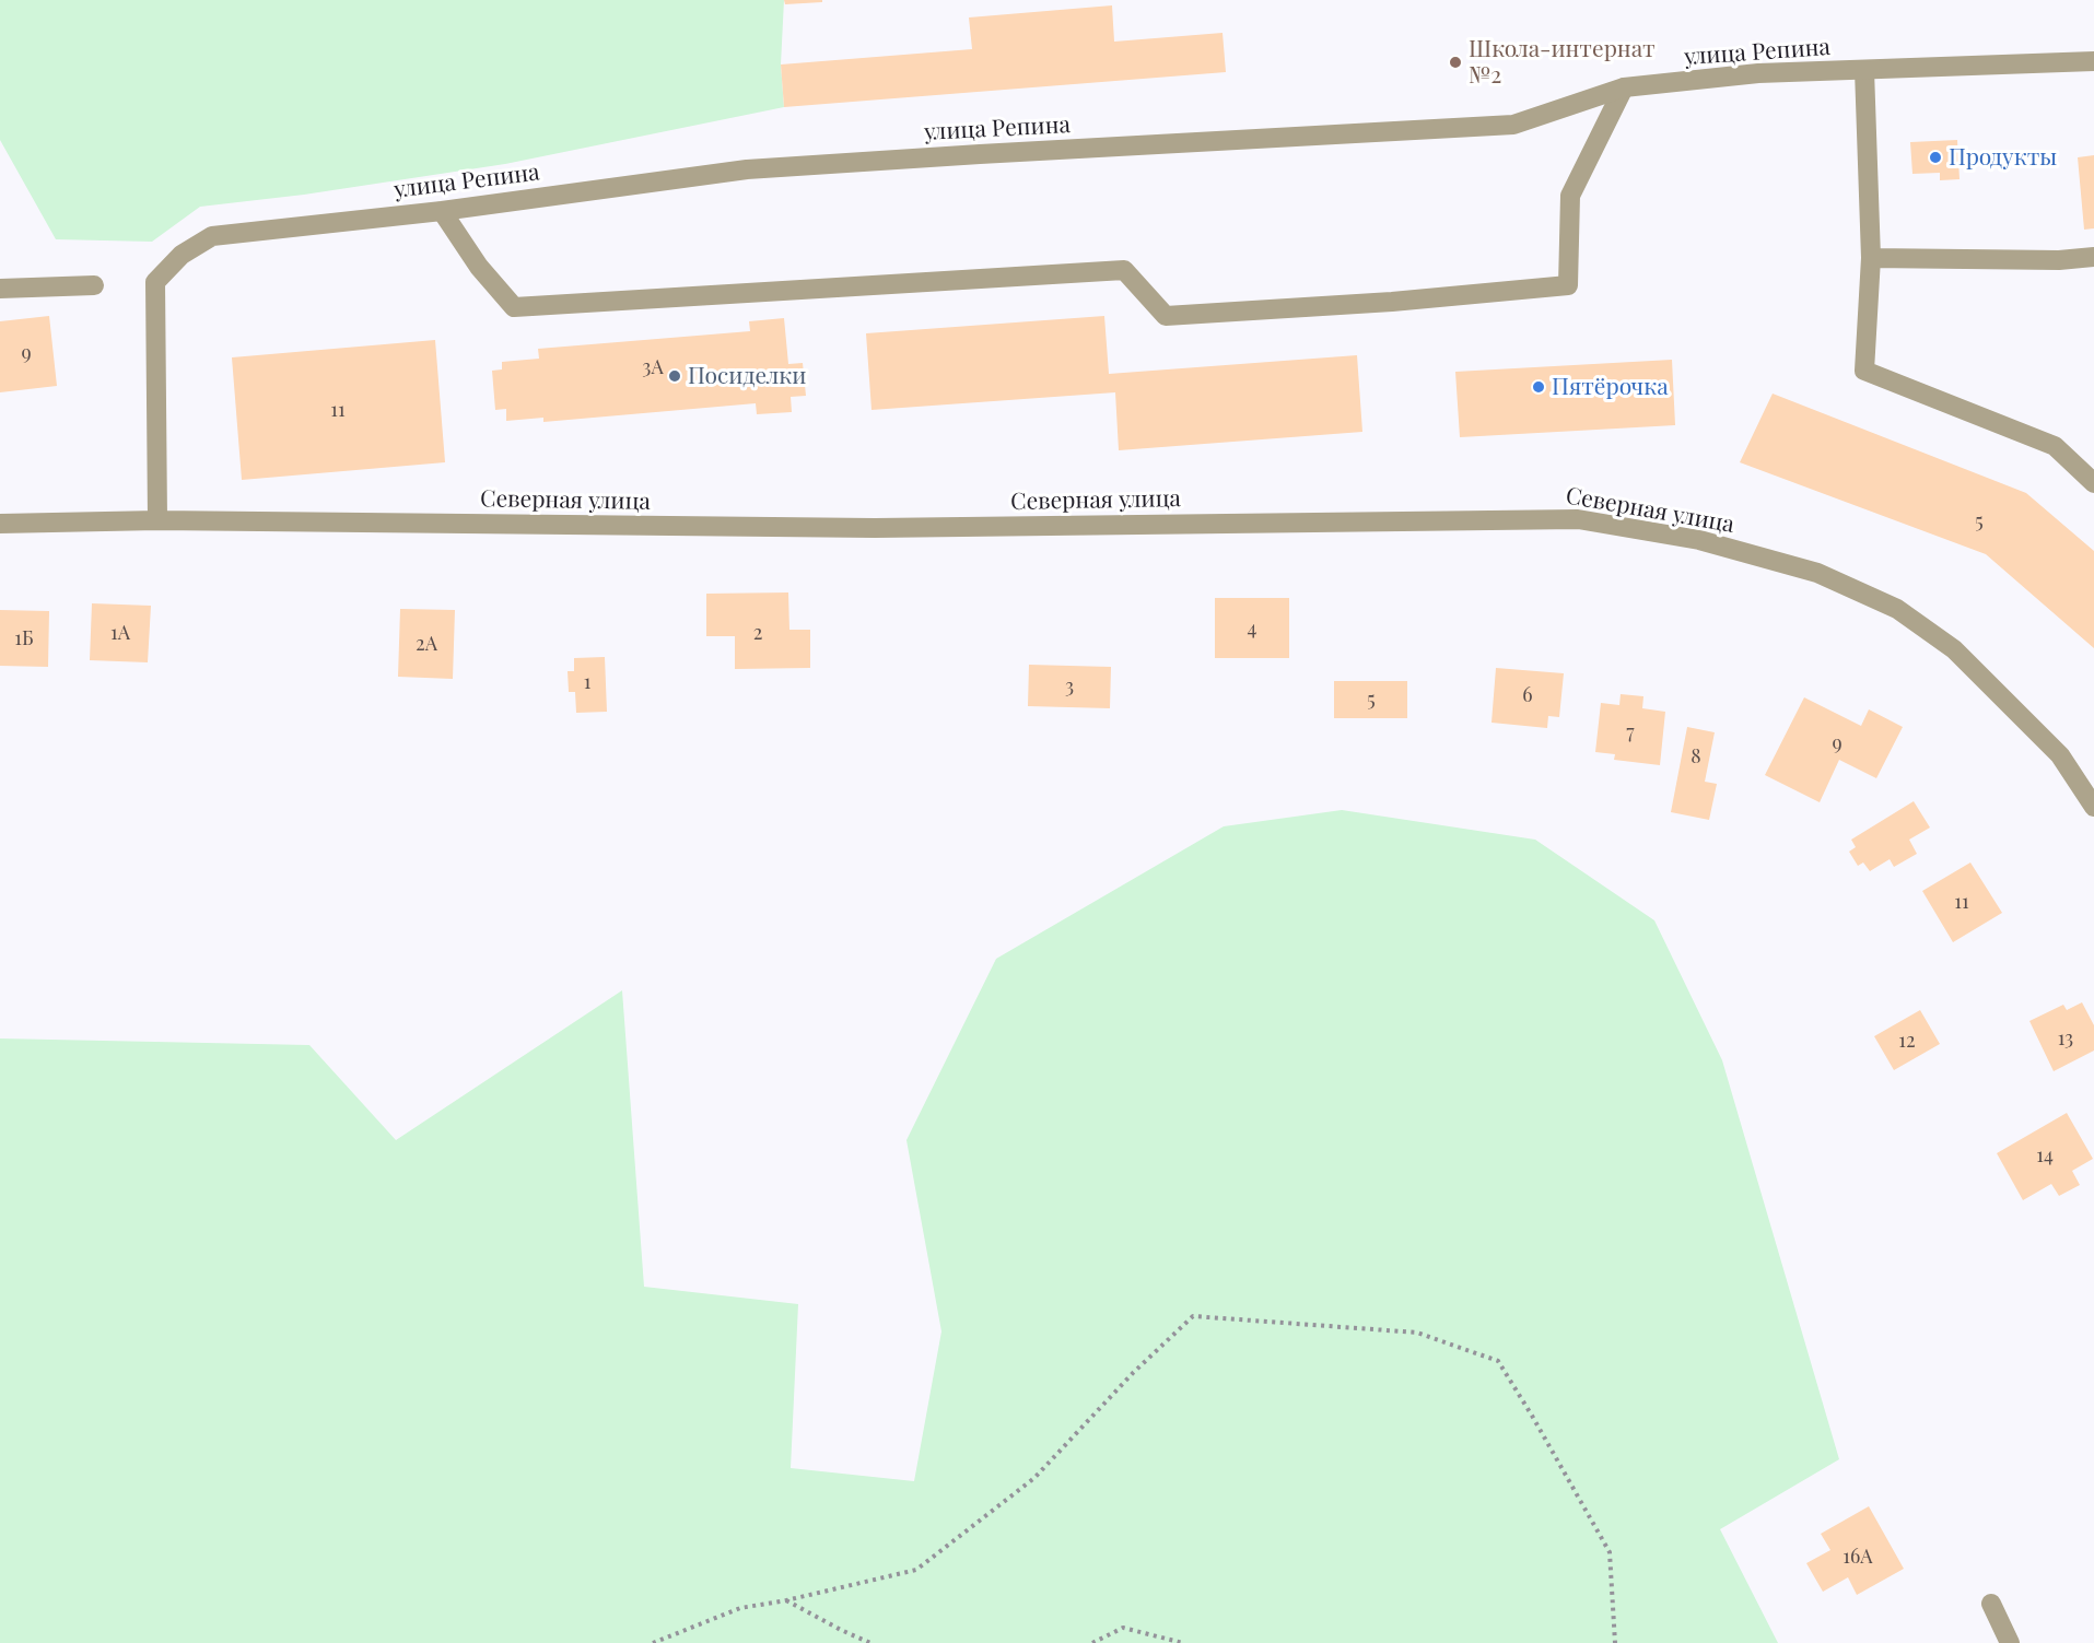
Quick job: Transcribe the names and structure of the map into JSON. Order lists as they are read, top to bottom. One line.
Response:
{"streets":{"street":["улица Репина","Северная улица"]},"crossings":[["улица Репина","Северная улица"]],"places":["Школа-интернат №2","Продукты","Посиделки","Пятёрочка"],"house_numbers":["9","3А","11","5","4","1А","2","1Б","2А","1","3","6","5","7","9","8","11","13","12","14","16А"]}
